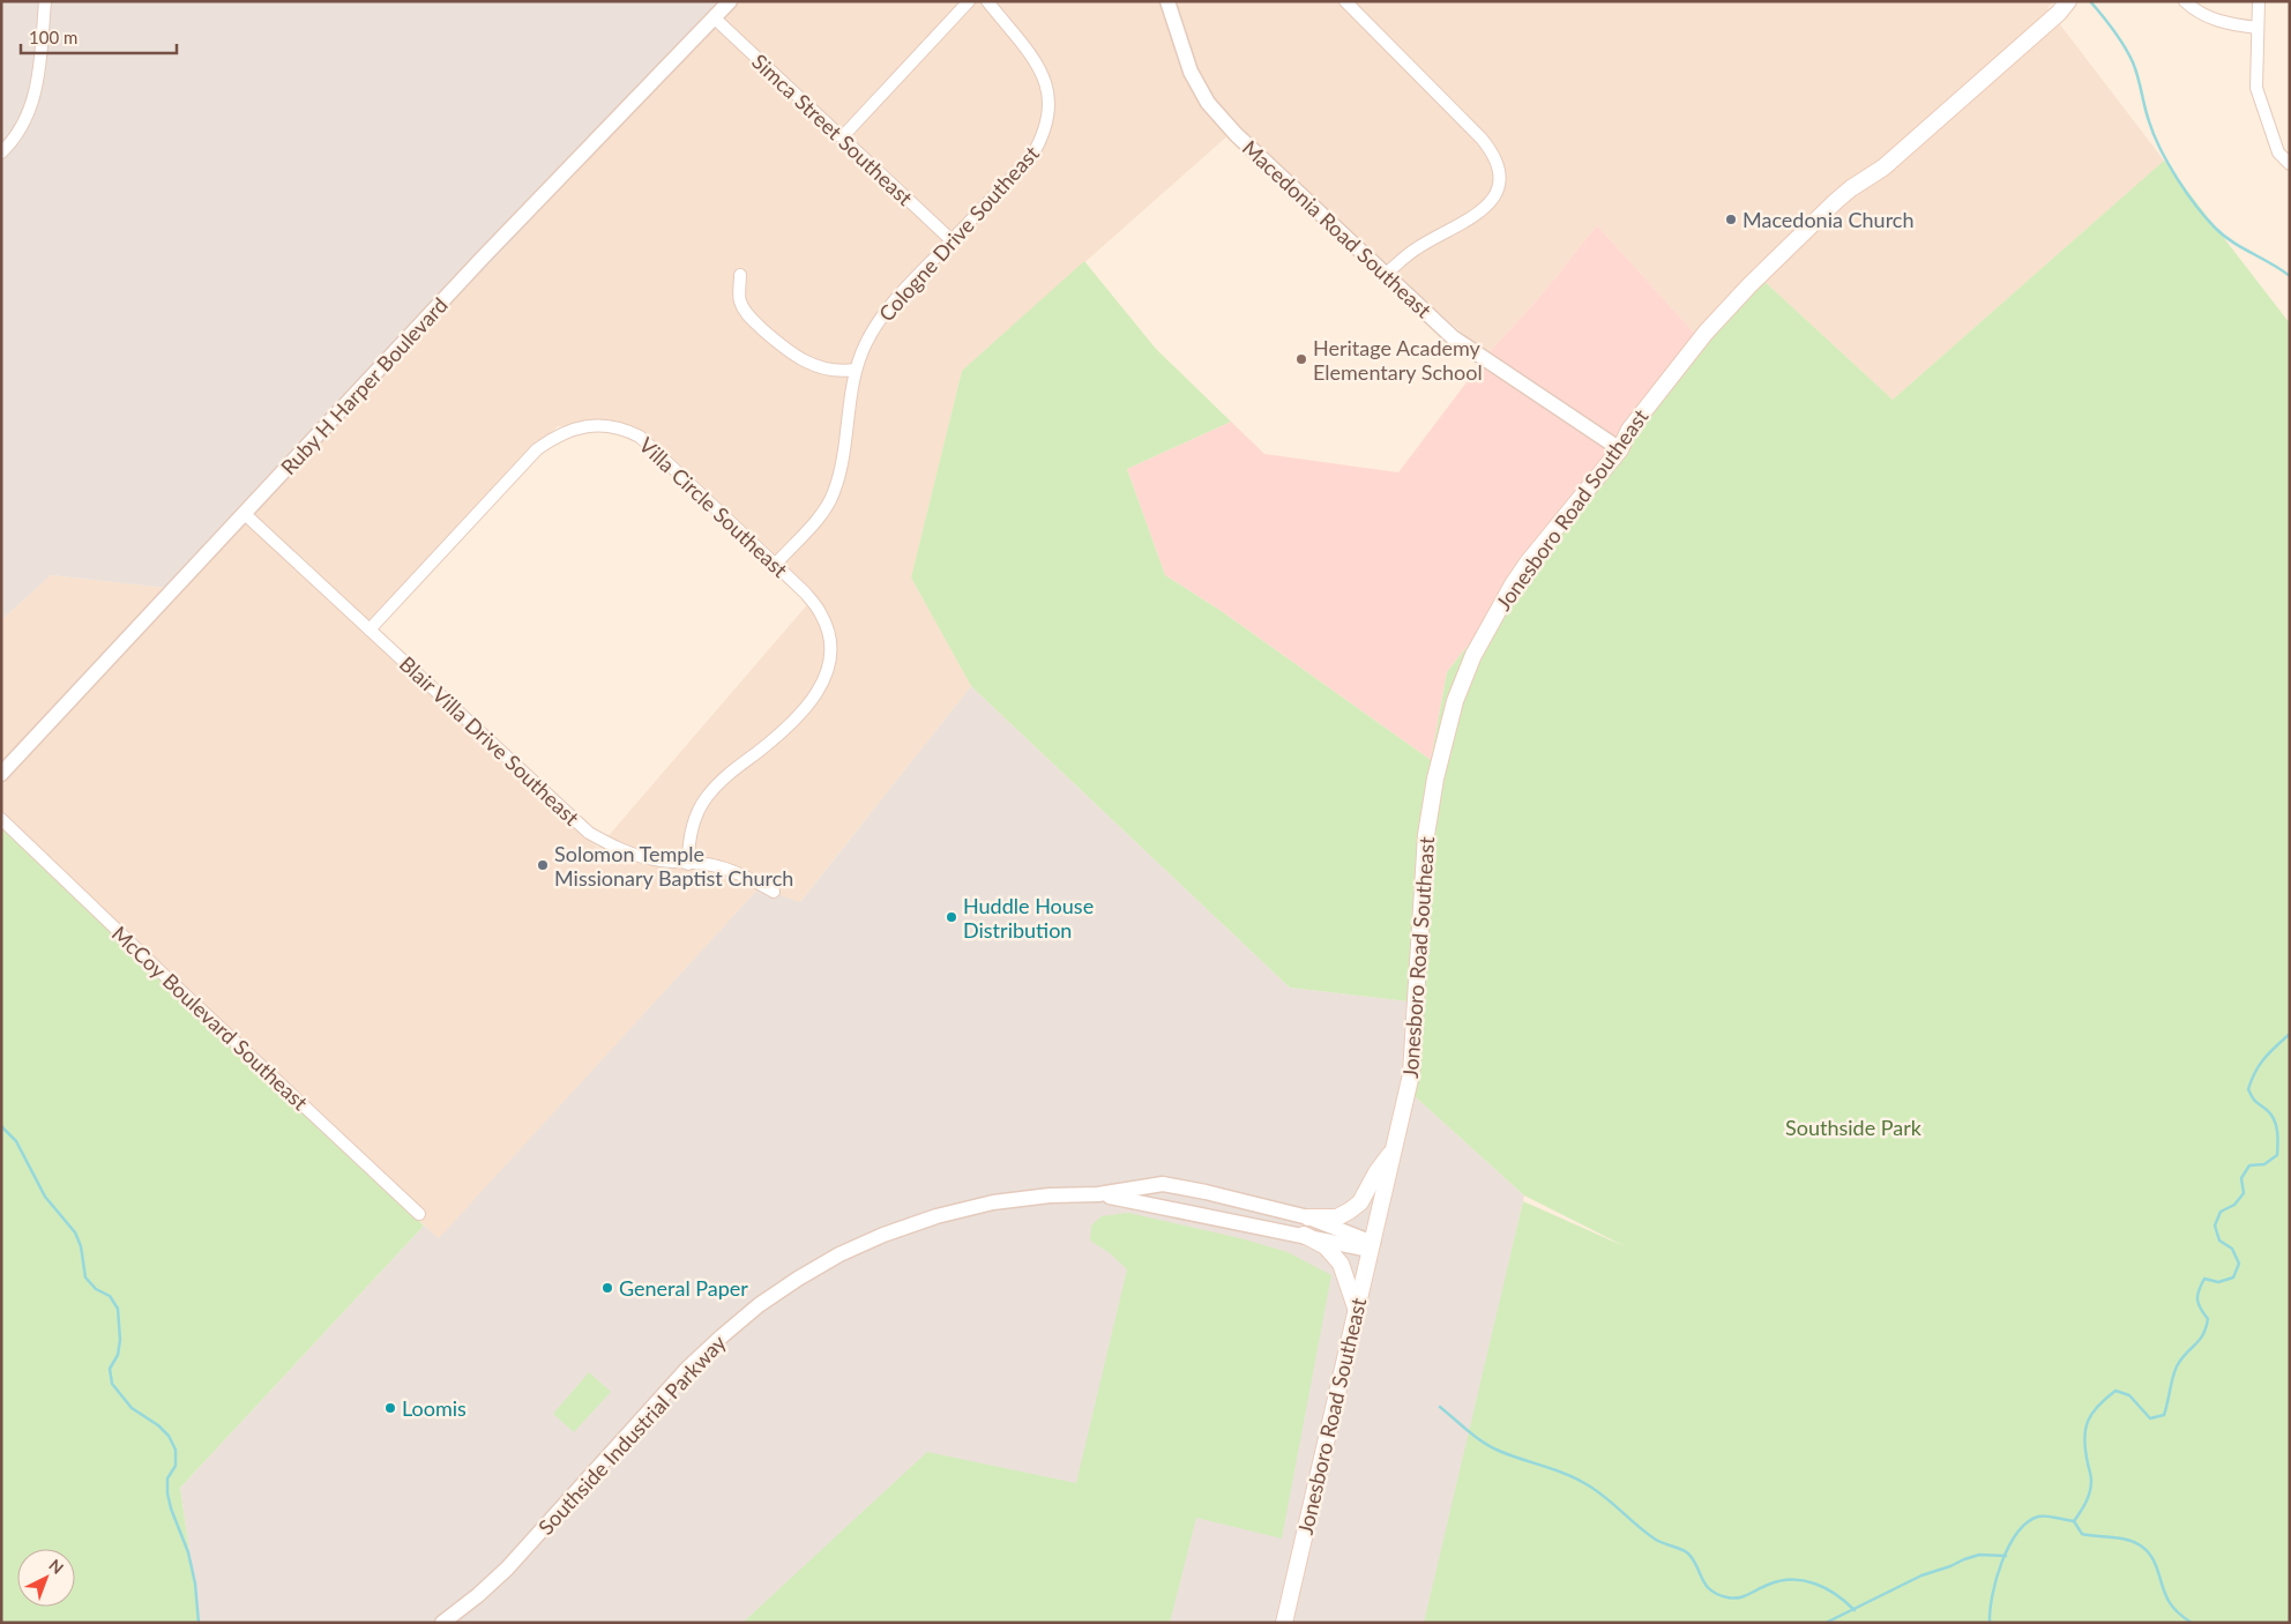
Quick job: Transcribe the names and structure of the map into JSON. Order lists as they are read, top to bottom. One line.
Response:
{"streets":{"main road":["Jonesboro Road Southeast"],"street":["Simca Street Southeast","Macedonia Road Southeast","Cologne Drive Southeast","Ruby H Harper Boulevard","Villa Circle Southeast","Blair Villa Drive Southeast","McCoy Boulevard Southeast","Southside Industrial Parkway"]},"crossings":[["Simca Street Southeast","Cologne Drive Southeast"],["Simca Street Southeast","Ruby H Harper Boulevard"],["Macedonia Road Southeast","Jonesboro Road Southeast"],["Cologne Drive Southeast","Villa Circle Southeast"],["Ruby H Harper Boulevard","Blair Villa Drive Southeast"],["Villa Circle Southeast","Blair Villa Drive Southeast"],["Jonesboro Road Southeast","Southside Industrial Parkway"]],"parks":["Southside Park"],"places":["Macedonia Church","Heritage Academy Elementary School","Solomon Temple Missionary Baptist Church","Huddle House Distribution","General Paper","Loomis"],"scale_bar":"100 m","north":"top right"}
